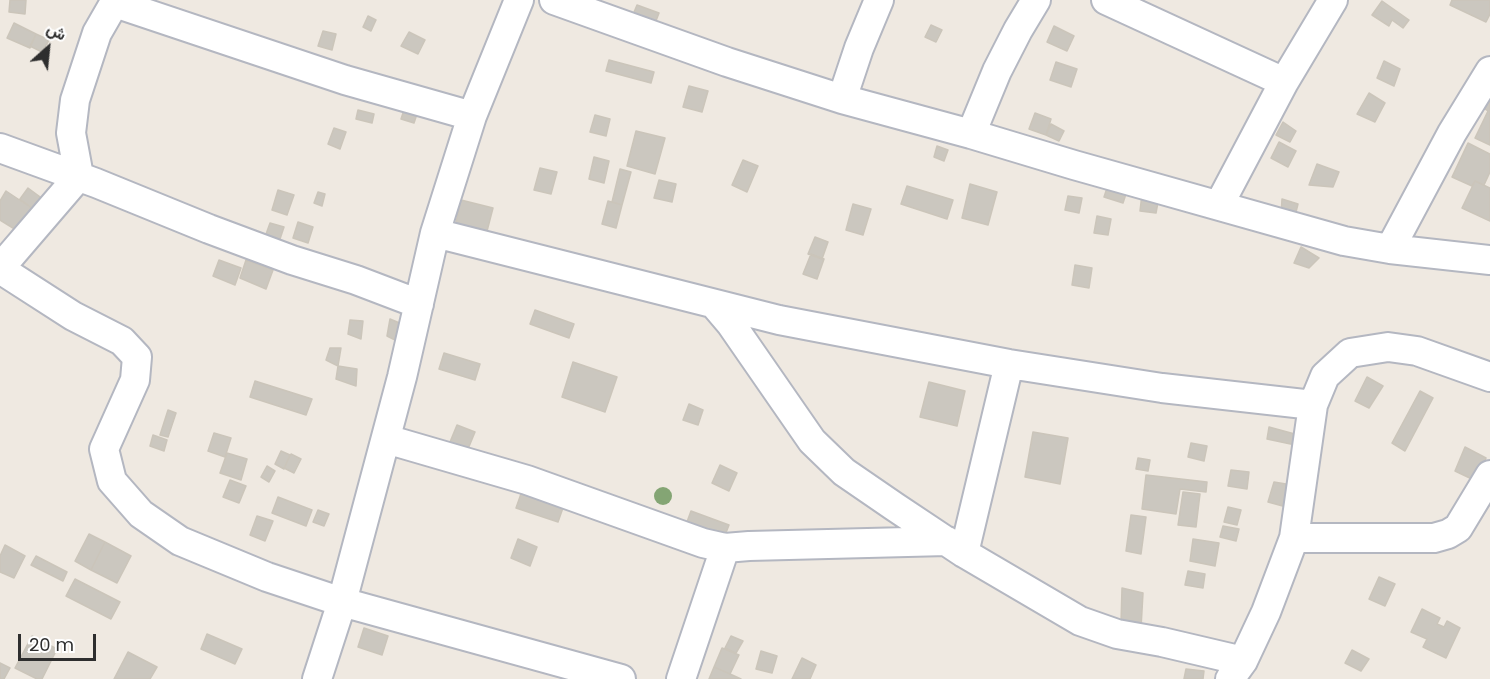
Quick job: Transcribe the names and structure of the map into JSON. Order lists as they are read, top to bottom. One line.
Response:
{"scale_bar":"20 m","north":"top right"}
